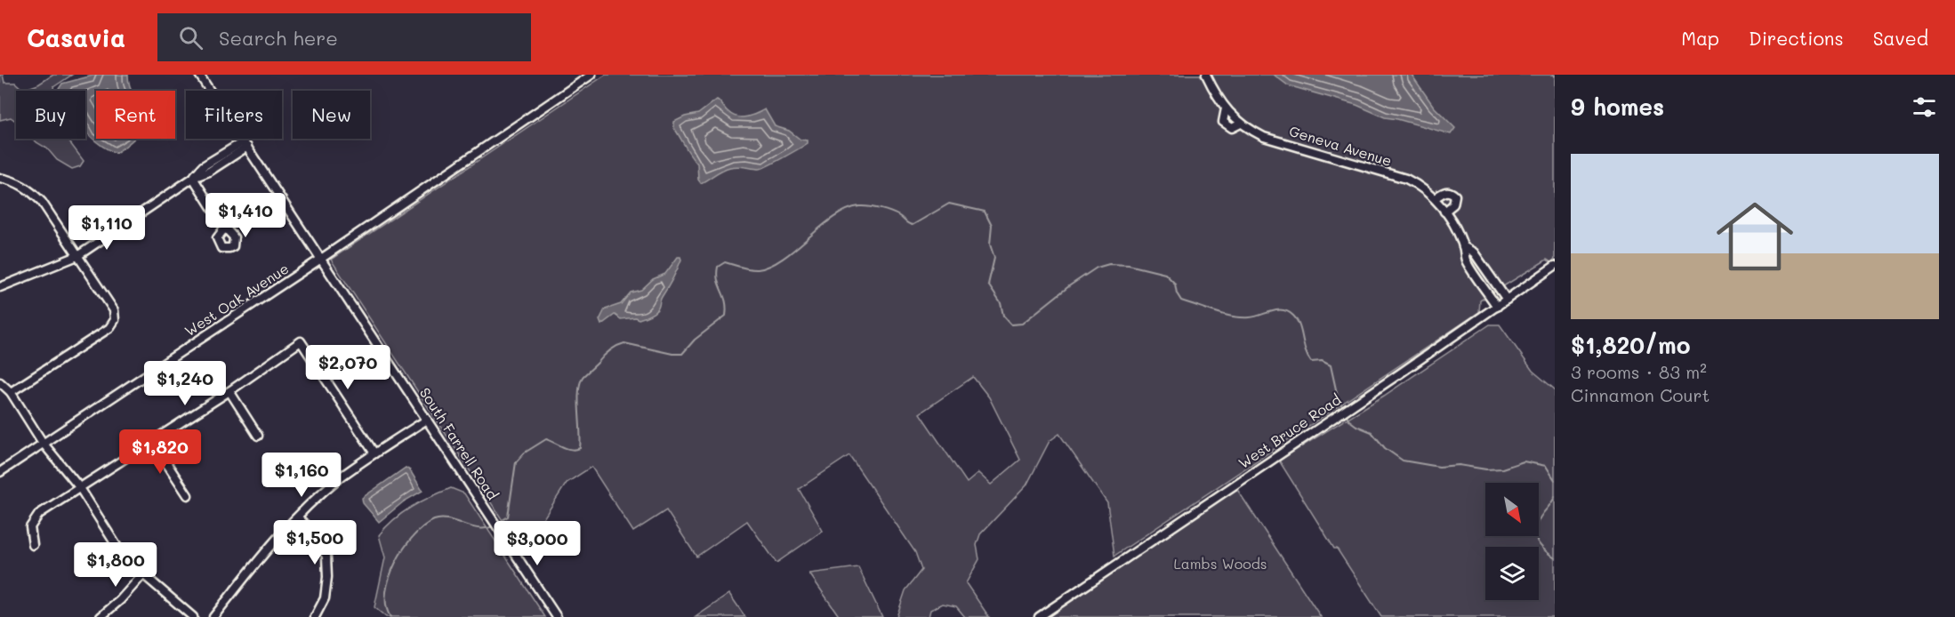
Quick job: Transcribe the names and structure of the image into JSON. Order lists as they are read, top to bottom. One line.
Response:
{"streets":{"street":["Geneva Avenue","West Oak Avenue","West Bruce Road","South Farrell Road"]},"crossings":[["Geneva Avenue","West Bruce Road"],["West Oak Avenue","South Farrell Road"]],"parks":["Lambs Woods"],"north":"bottom right","page":{"header":"Casavia","search":"Search here","nav":["Map","Directions","Saved"],"heading":"9 homes","chip":["Buy","Rent","Filters","New"],"list":[{"name":"$1,820/mo","note":"3 rooms · 83 m² · Cinnamon Court"}],"price":["$1,410","$1,110","$2,070","$1,240","$1,820","$1,160","$1,500","$3,000","$1,800"]}}
